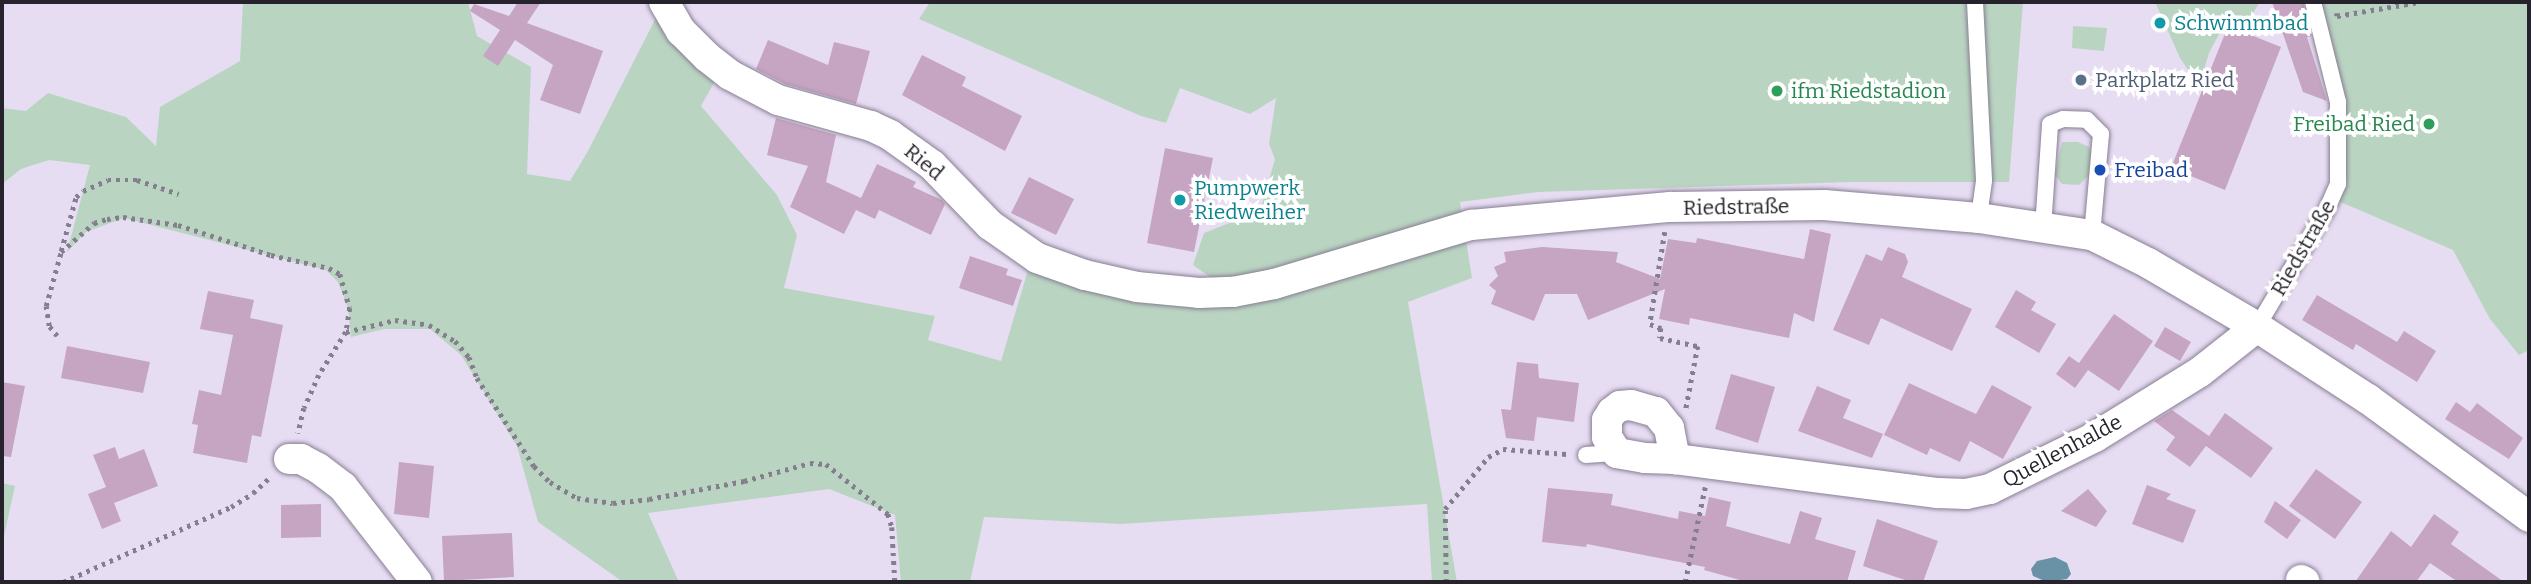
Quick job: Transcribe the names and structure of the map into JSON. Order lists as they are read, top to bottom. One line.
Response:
{"streets":{"street":["Ried","Riedstraße","Quellenhalde"]},"crossings":[["Ried","Riedstraße"],["Riedstraße","Quellenhalde"]],"places":["Schwimmbad","Parkplatz Ried","ifm Riedstadion","Freibad Ried","Freibad","Pumpwerk Riedweiher"]}
